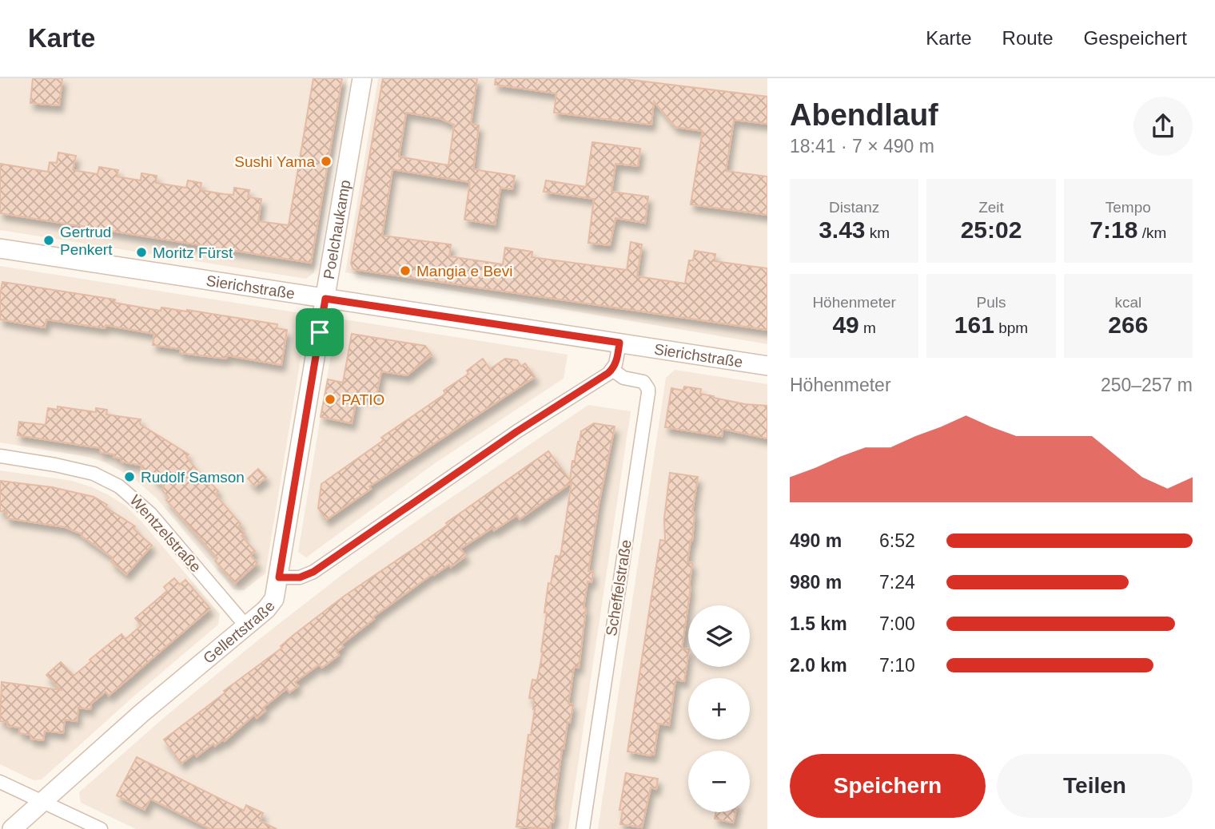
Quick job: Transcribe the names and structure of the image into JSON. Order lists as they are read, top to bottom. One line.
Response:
{"streets":{"street":["Poelchaukamp","Sierichstraße","Wentzelstraße","Scheffelstraße","Gellertstraße"]},"crossings":[["Poelchaukamp","Sierichstraße"],["Poelchaukamp","Gellertstraße"],["Wentzelstraße","Gellertstraße"],["Scheffelstraße","Gellertstraße"]],"places":["Sushi Yama","Gertrud Penkert","Moritz Fürst","Mangia e Bevi","PATIO","Rudolf Samson"],"page":{"header":"Karte","nav":["Karte","Route","Gespeichert"],"heading":["Abendlauf","18:41 · 7 × 490 m"],"stats":[["Distanz","3.43 km"],["Zeit","25:02"],["Tempo","7:18 /km"],["Höhenmeter","49 m"],["Puls","161 bpm"],["kcal","266"]],"chart":["Höhenmeter","250–257 m"],"list":[{"name":"490 m","note":"6:52"},{"name":"980 m","note":"7:24"},{"name":"1.5 km","note":"7:00"},{"name":"2.0 km","note":"7:10"}],"map_buttons":["+","−"],"buttons":["Speichern","Teilen"]}}
